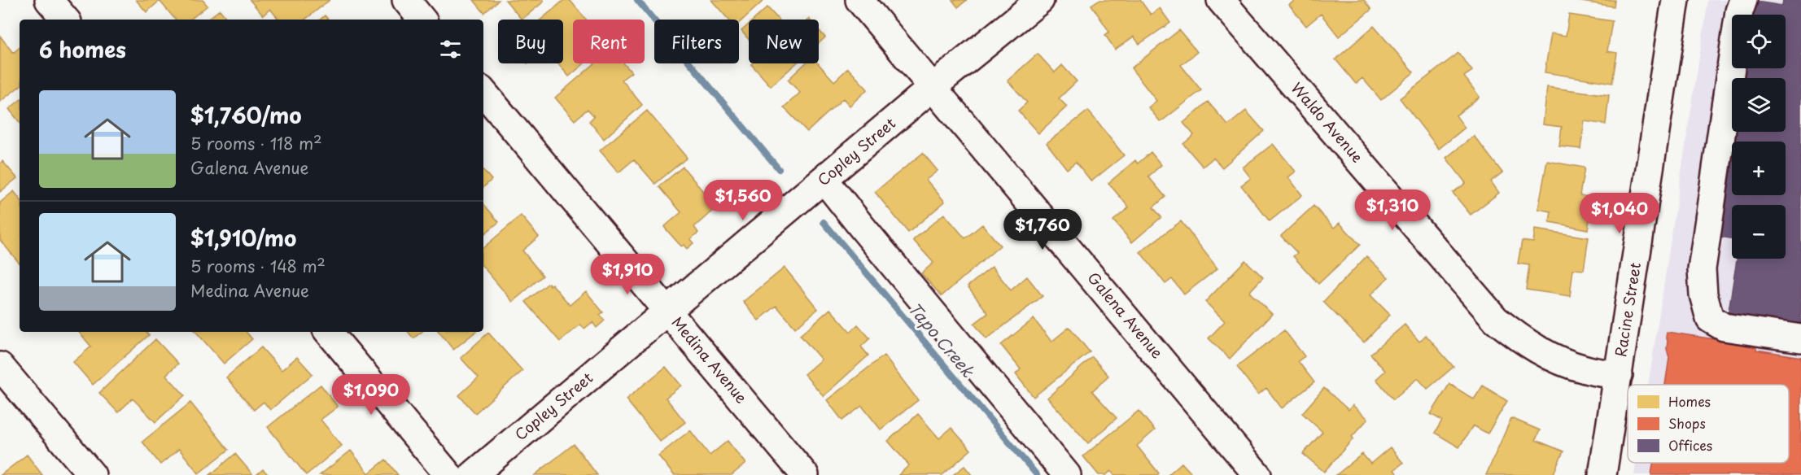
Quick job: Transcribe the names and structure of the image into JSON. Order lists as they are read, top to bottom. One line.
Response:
{"streets":{"street":["Waldo Avenue","Copley Street","Racine Street","Galena Avenue","Medina Avenue"]},"crossings":[["Waldo Avenue","Racine Street"],["Copley Street","Galena Avenue"],["Copley Street","Medina Avenue"]],"water":["Tapo Creek"],"legend":["Homes","Shops","Offices"],"page":{"map_buttons":["+","−"],"chip":["Buy","Rent","Filters","New"],"heading":"6 homes","list":[{"name":"$1,760/mo","note":"5 rooms · 118 m² · Galena Avenue"},{"name":"$1,910/mo","note":"5 rooms · 148 m² · Medina Avenue"}],"price":["$1,560","$1,310","$1,040","$1,760","$1,910","$1,090"]}}
